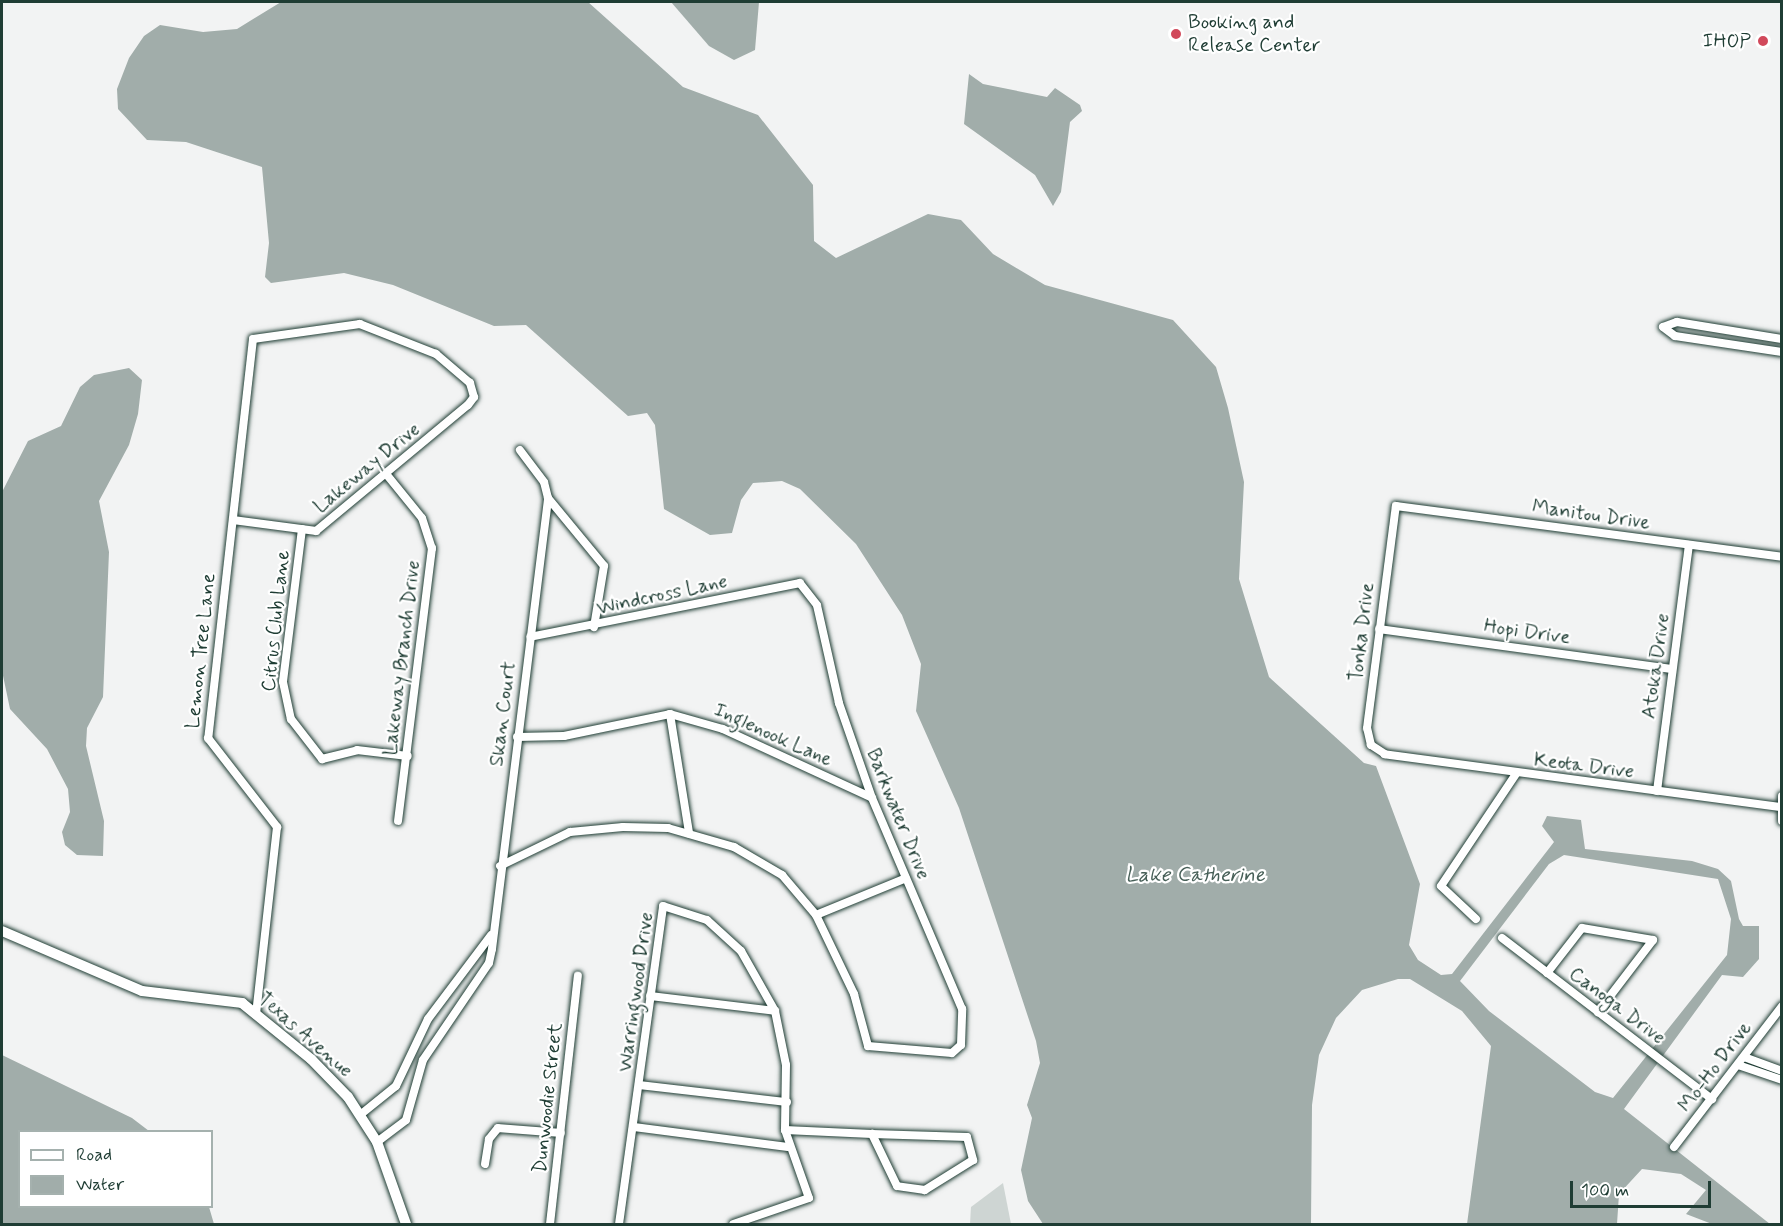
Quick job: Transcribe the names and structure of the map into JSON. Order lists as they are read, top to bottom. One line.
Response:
{"streets":{"street":["Lakeway Drive","Manitou Drive","Windcross Lane","Citrus Club Lane","Tonka Drive","Hopi Drive","Lemon Tree Lane","Lakeway Branch Drive","Atoka Drive","Skan Court","Inglenook Lane","Keota Drive","Barkwater Drive","Warringwood Drive","Canoga Drive","Texas Avenue","Mo-Ho Drive","Dunwoodie Street"]},"crossings":[["Lakeway Drive","Citrus Club Lane"],["Lakeway Drive","Lemon Tree Lane"],["Lakeway Drive","Lakeway Branch Drive"],["Manitou Drive","Tonka Drive"],["Manitou Drive","Atoka Drive"],["Windcross Lane","Skan Court"],["Windcross Lane","Barkwater Drive"],["Citrus Club Lane","Lakeway Branch Drive"],["Tonka Drive","Hopi Drive"],["Tonka Drive","Keota Drive"],["Hopi Drive","Atoka Drive"],["Lemon Tree Lane","Texas Avenue"],["Atoka Drive","Keota Drive"],["Skan Court","Inglenook Lane"],["Skan Court","Texas Avenue"],["Inglenook Lane","Barkwater Drive"],["Canoga Drive","Mo-Ho Drive"]],"water":["Lake Catherine"],"places":["Booking and Release Center","IHOP"],"legend":["Road","Water"],"scale_bar":"100 m"}
